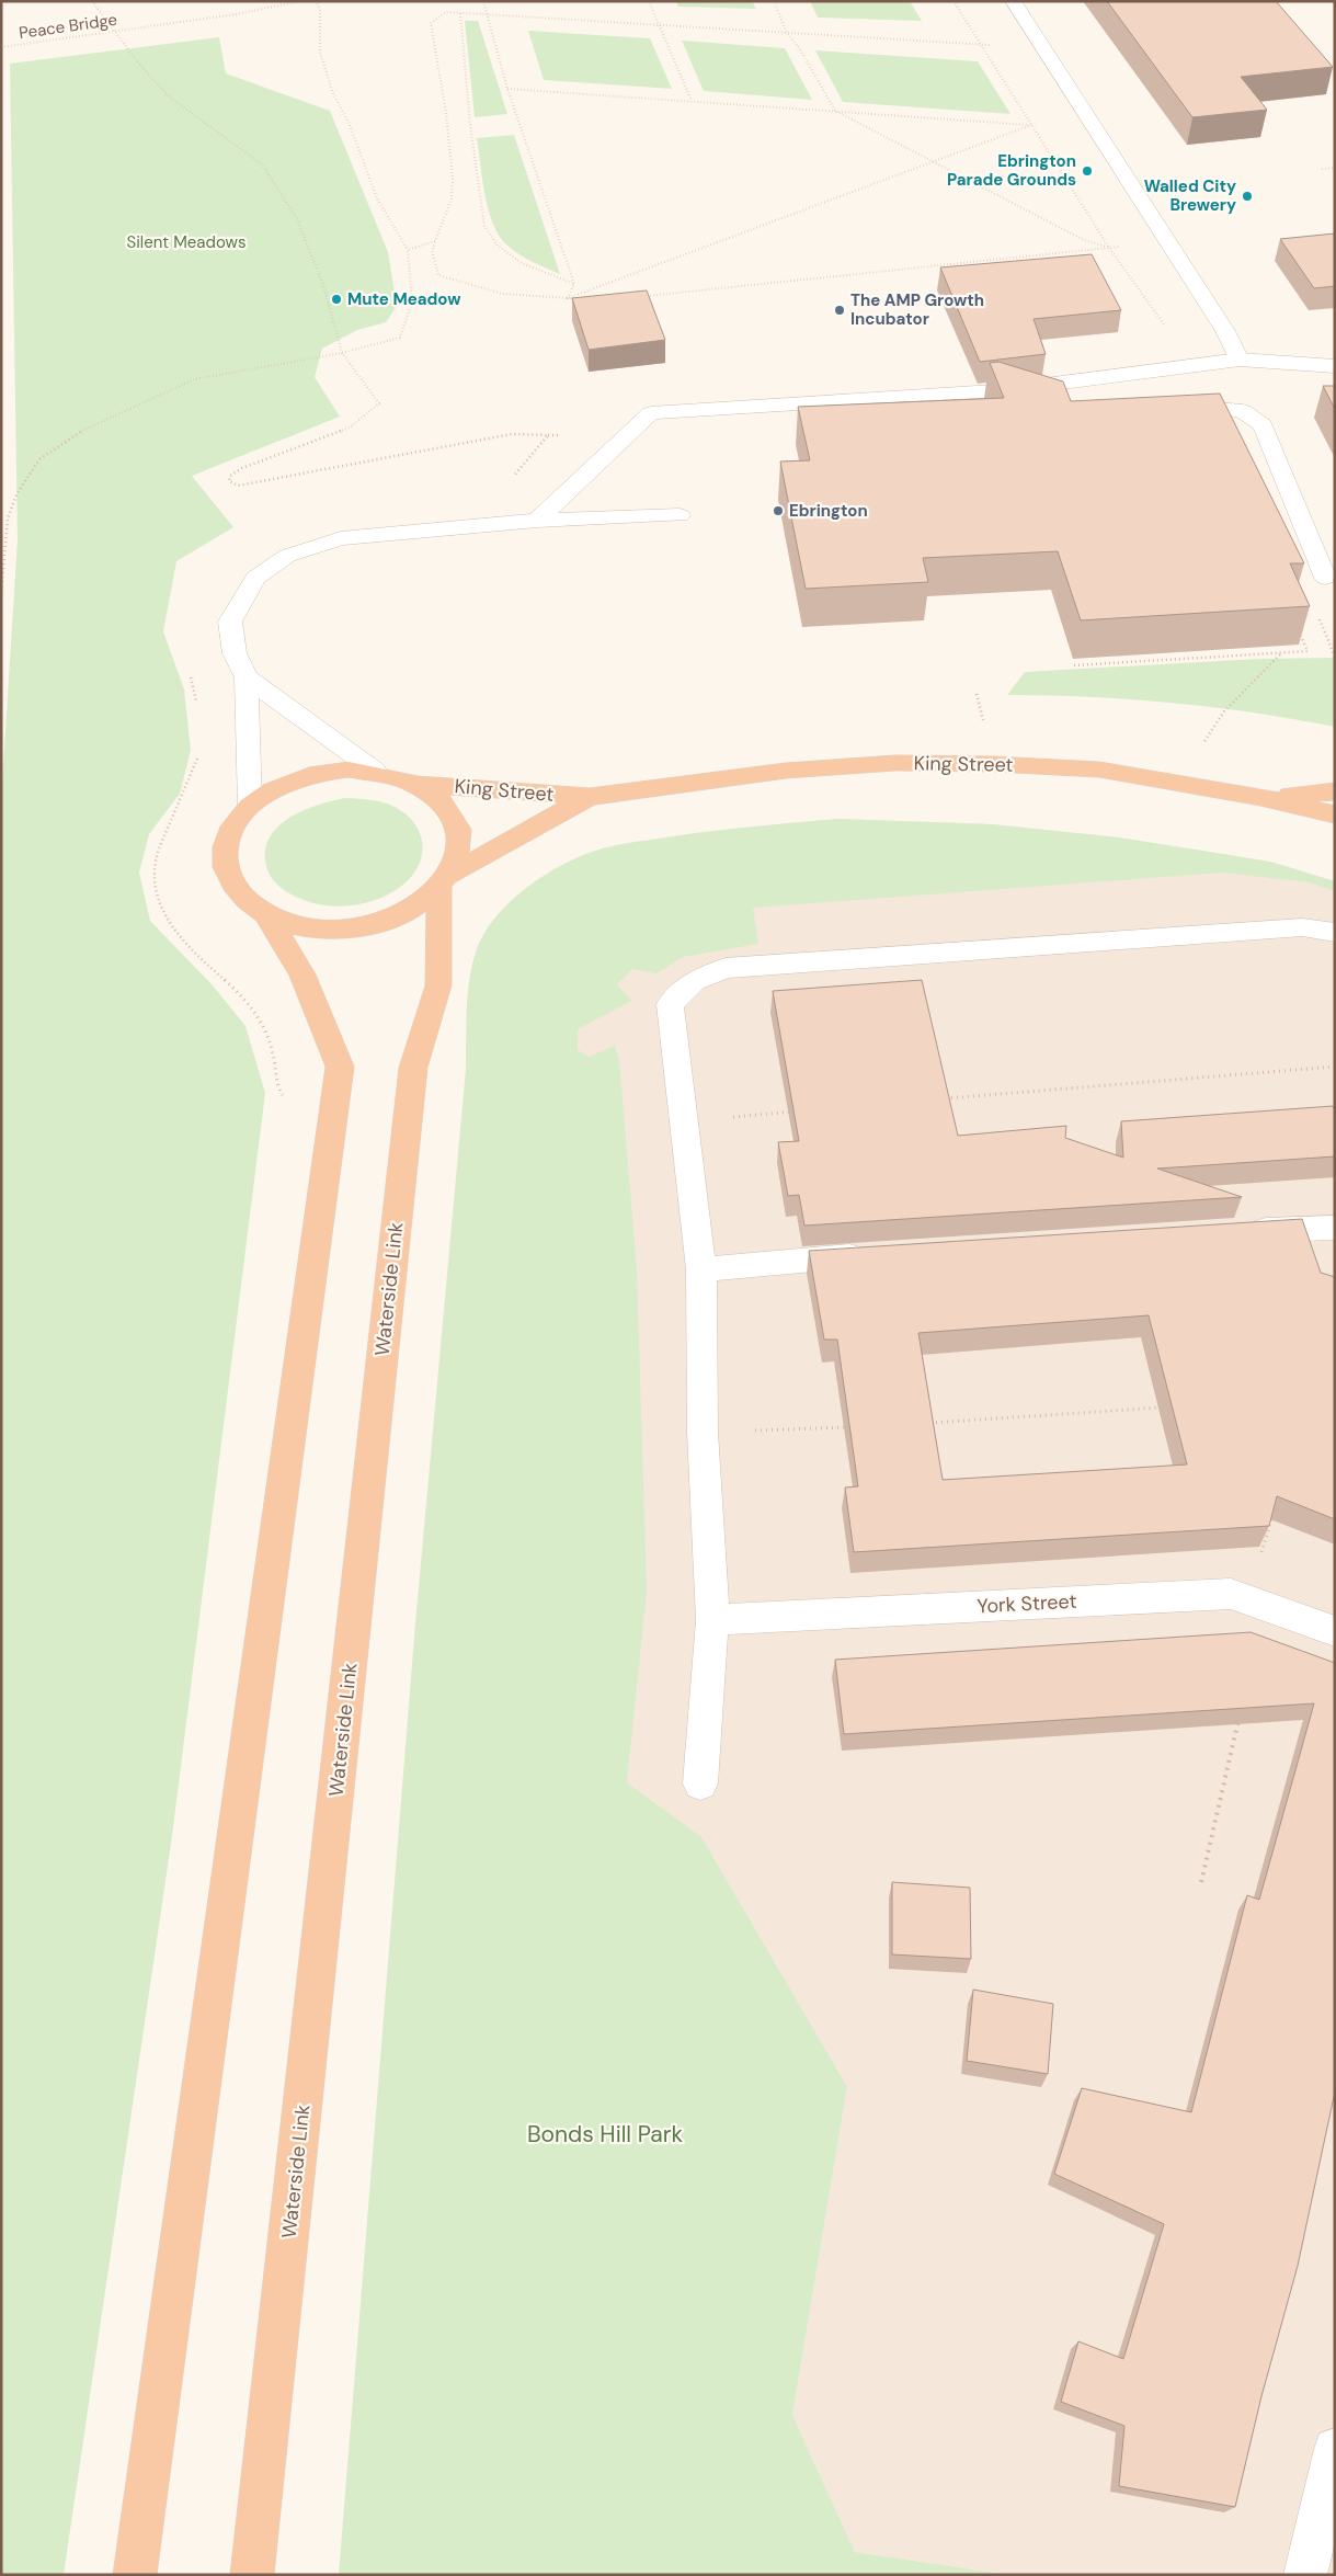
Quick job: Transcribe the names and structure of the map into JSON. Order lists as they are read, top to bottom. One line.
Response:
{"streets":{"highway":["King Street","Waterside Link"],"street":["York Street"],"path":["Peace Bridge"]},"crossings":[["King Street","Waterside Link"]],"parks":["Silent Meadows","Bonds Hill Park"],"places":["Ebrington Parade Grounds","Walled City Brewery","Mute Meadow","The AMP Growth Incubator","Ebrington"]}
